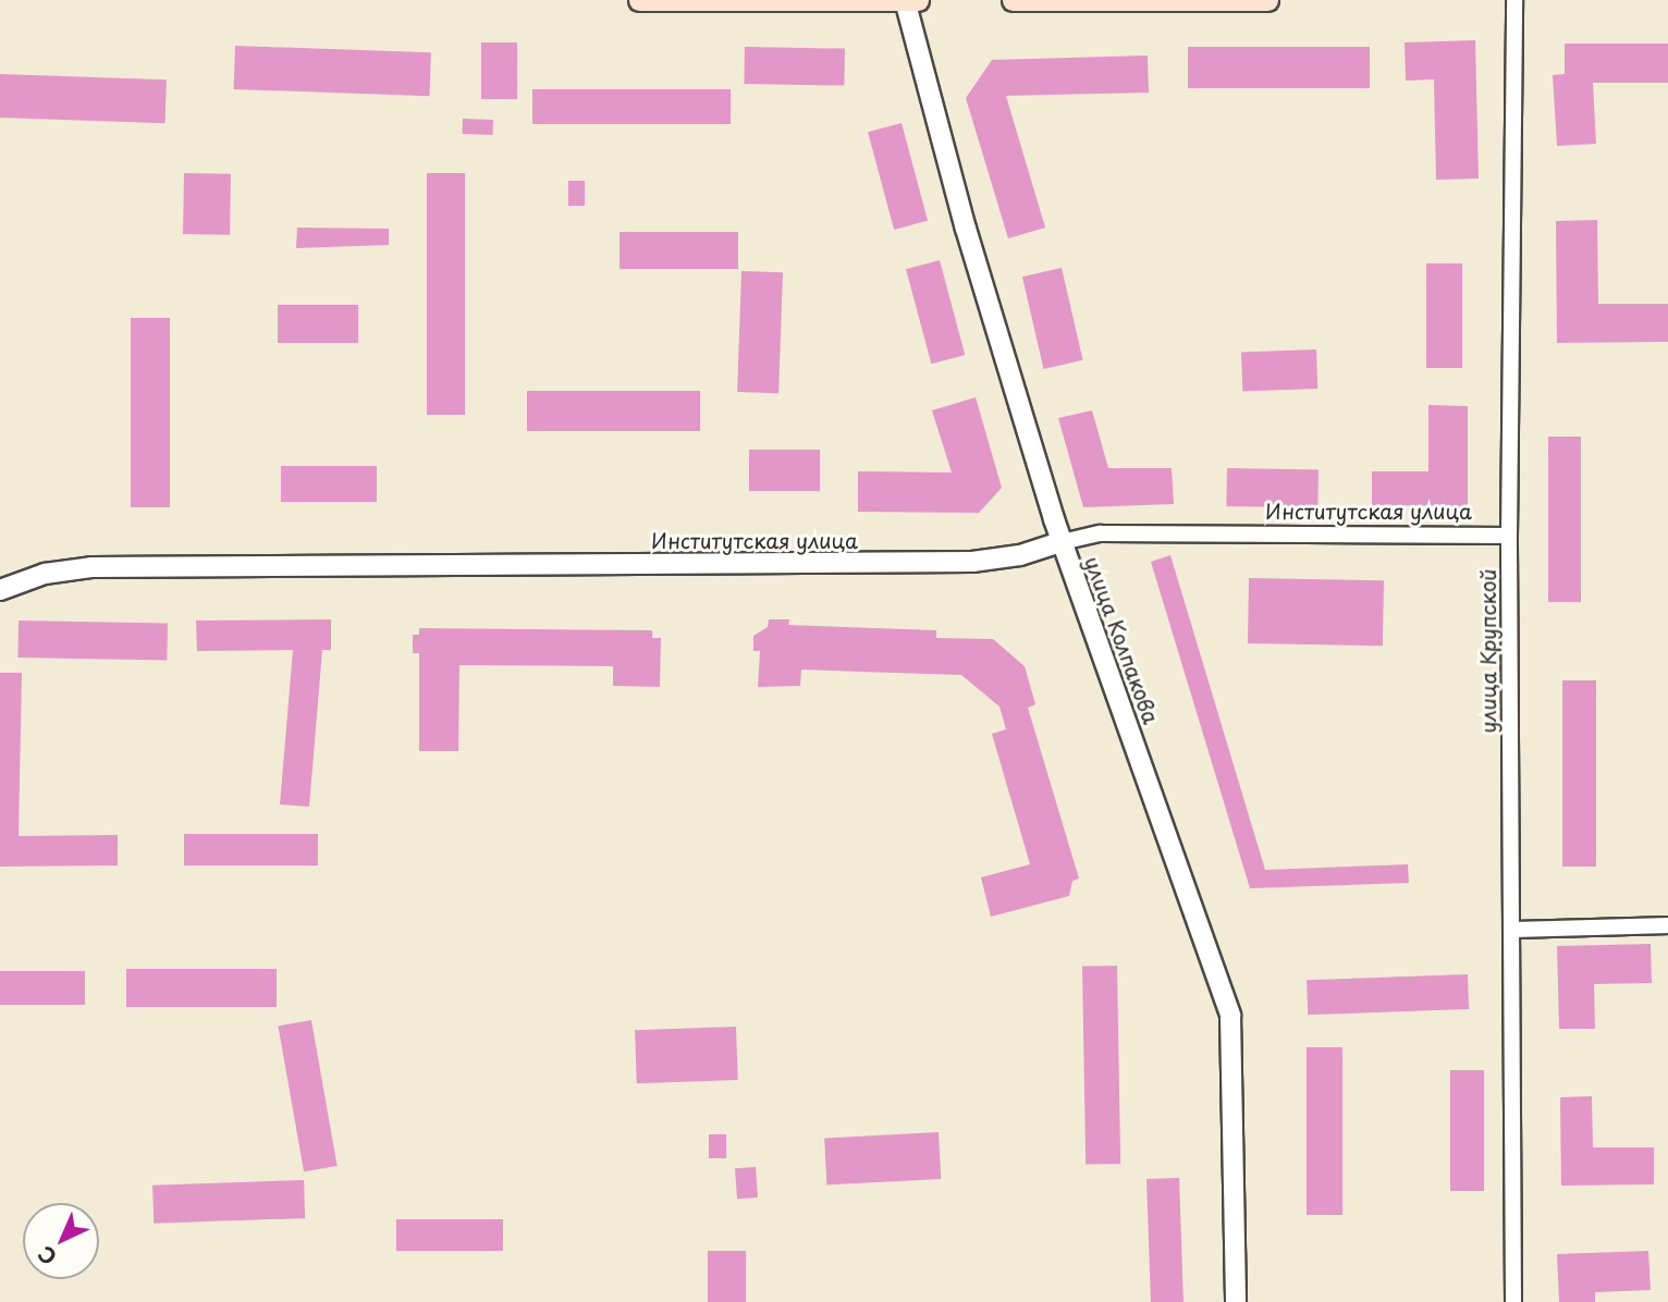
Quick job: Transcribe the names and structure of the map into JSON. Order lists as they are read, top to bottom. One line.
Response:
{"streets":{"street":["Институтская улица","улица Колпакова","улица Крупской"]},"crossings":[["Институтская улица","улица Колпакова"],["Институтская улица","улица Крупской"]],"north":"bottom left"}
